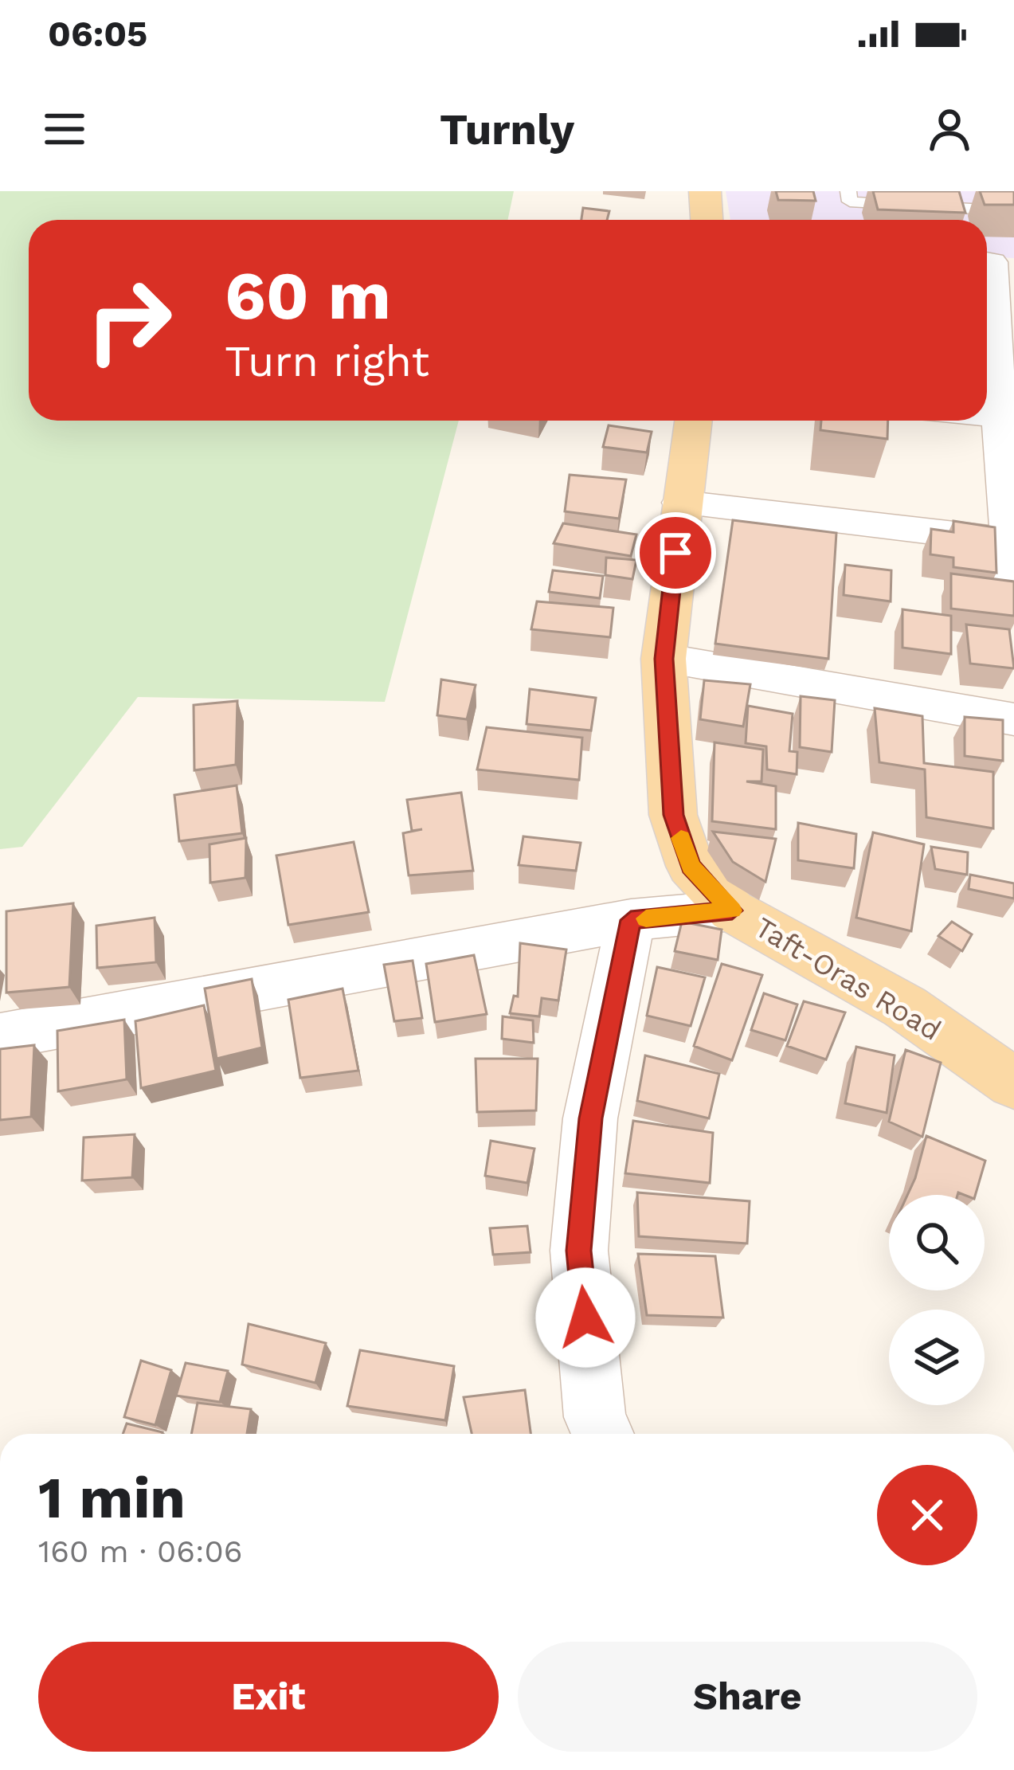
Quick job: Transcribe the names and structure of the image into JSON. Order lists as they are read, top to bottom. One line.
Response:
{"streets":{"main road":["Taft-Oras Road"]},"page":{"status":"06:05","header":"Turnly","turn":["60 m","Turn right"],"heading":["1 min","160 m · 06:06"],"buttons":["Exit","Share"]}}
